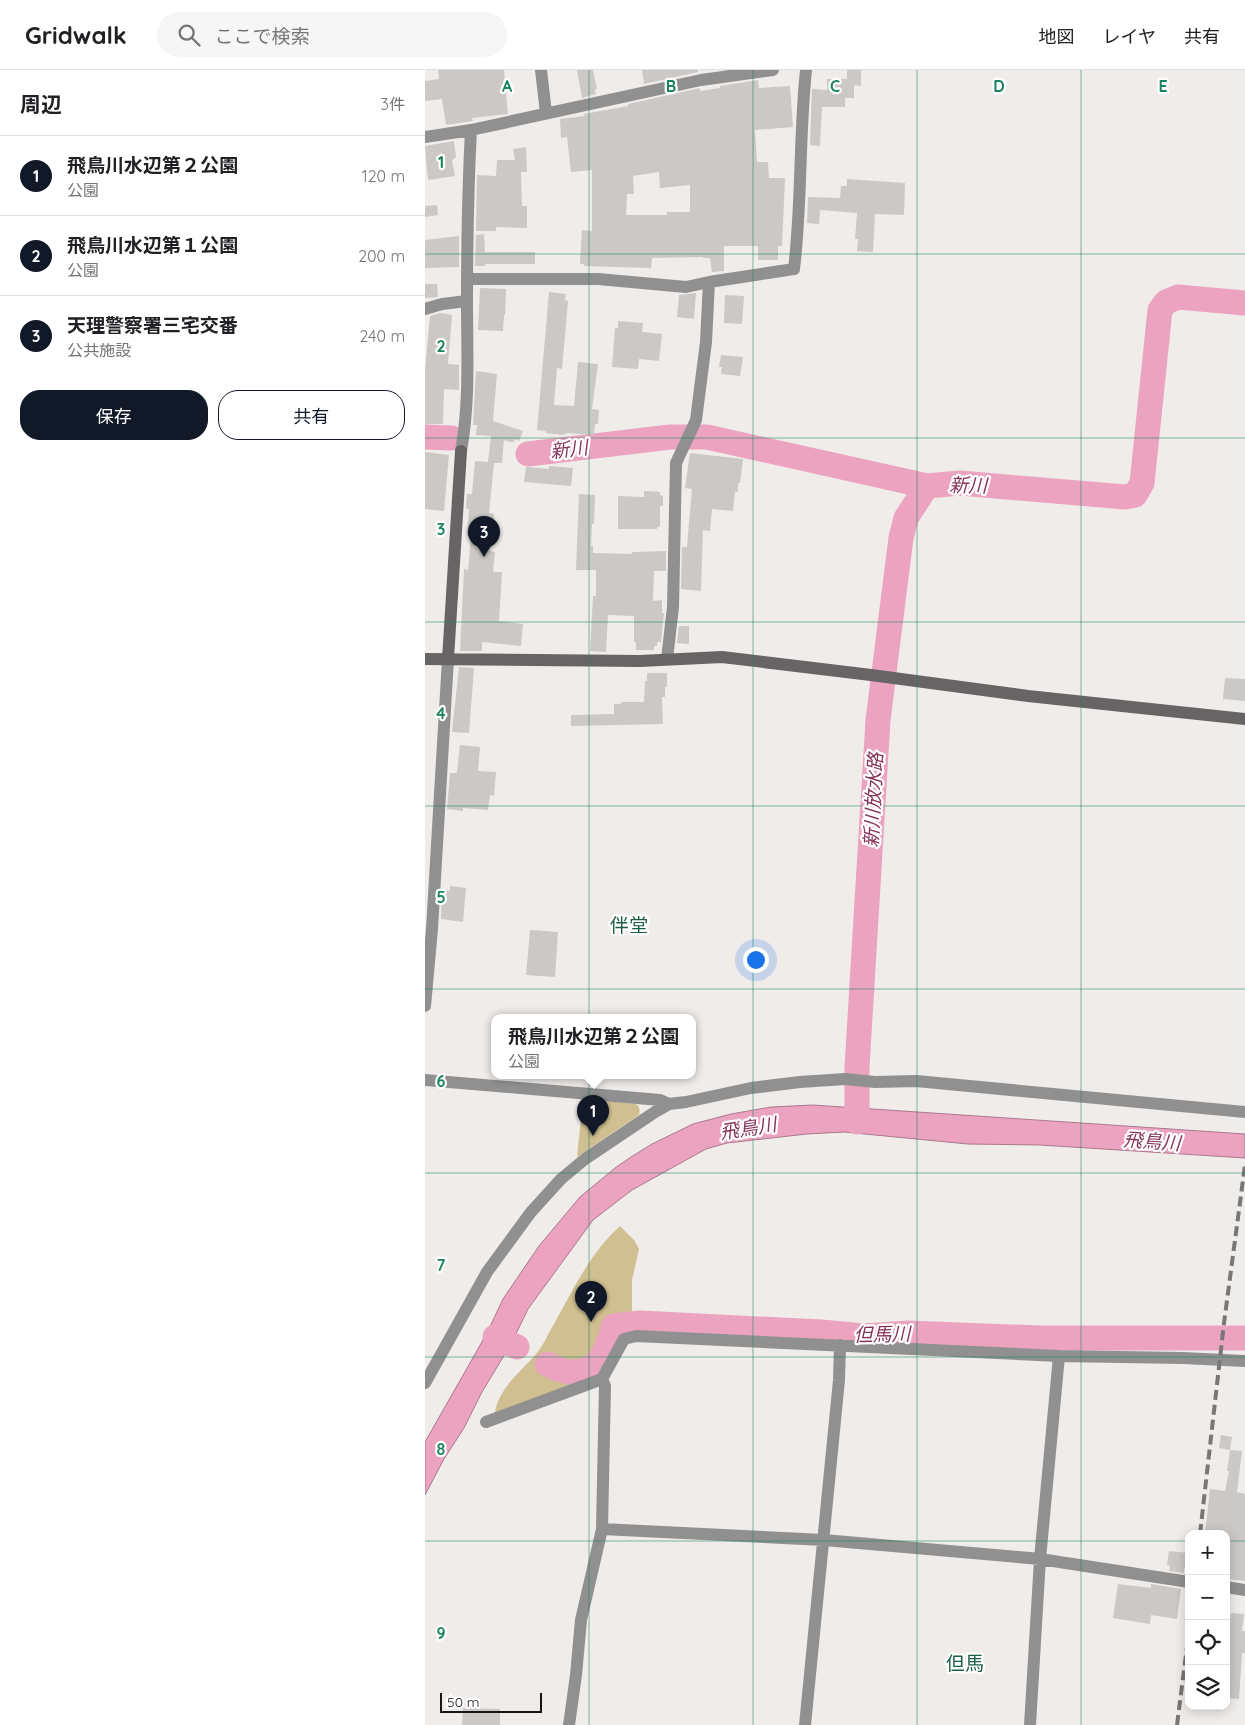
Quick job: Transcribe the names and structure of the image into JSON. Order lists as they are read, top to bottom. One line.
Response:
{"districts":["伴堂","但馬"],"water":["新川","新川放水路","飛鳥川","但馬川"],"scale_bar":"50 m","page":{"header":"Gridwalk","search":"ここで検索","nav":["地図","レイヤ","共有"],"heading":["周辺","3件"],"list":[{"mark":"1","name":"飛鳥川水辺第２公園","note":"公園","value":"120 m"},{"mark":"2","name":"飛鳥川水辺第１公園","note":"公園","value":"200 m"},{"mark":"3","name":"天理警察署三宅交番","note":"公共施設","value":"240 m"}],"buttons":["保存","共有"],"pins":["3","1","2"],"popup":["飛鳥川水辺第２公園","公園"],"map_buttons":["+","−"],"scale":"50 m"},"grid":{"columns":["A","B","C","D","E"],"rows":["1","2","3","4","5","6","7","8","9"]}}
